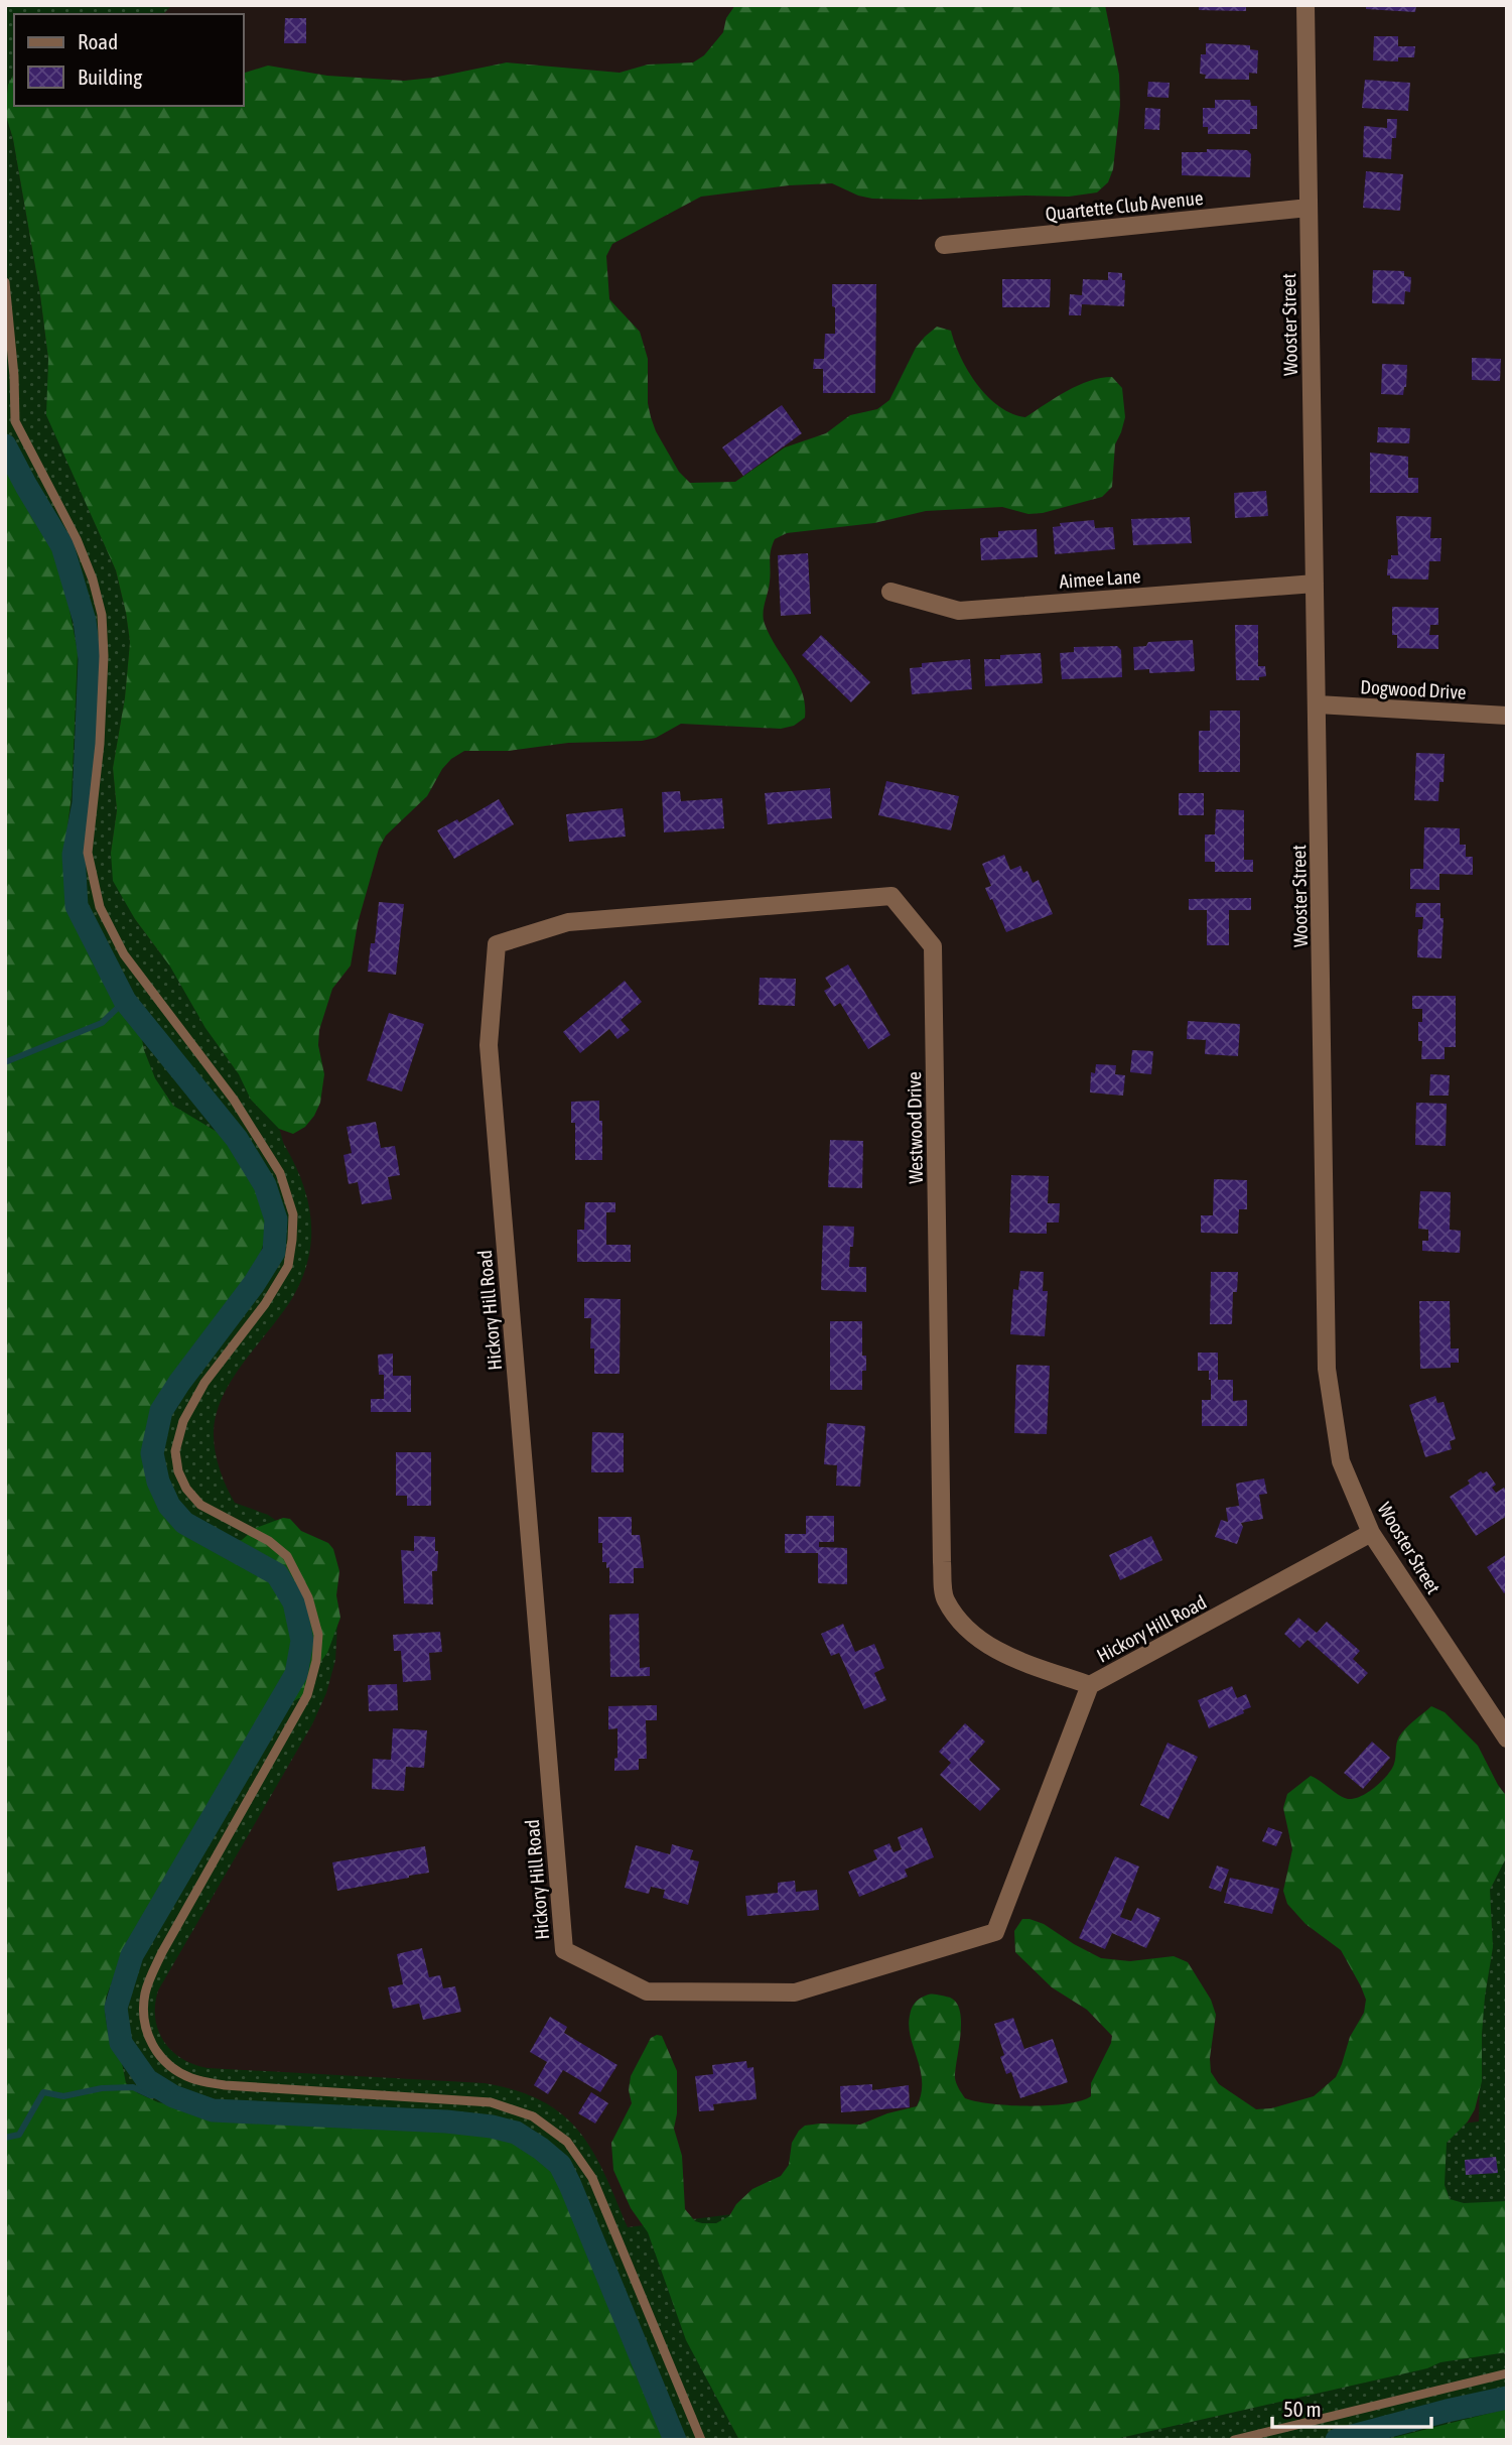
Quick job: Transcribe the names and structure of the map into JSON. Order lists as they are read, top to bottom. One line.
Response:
{"streets":{"street":["Quartette Club Avenue","Wooster Street","Aimee Lane","Dogwood Drive","Westwood Drive","Hickory Hill Road"]},"crossings":[["Quartette Club Avenue","Wooster Street"],["Wooster Street","Aimee Lane"],["Wooster Street","Dogwood Drive"],["Wooster Street","Hickory Hill Road"],["Westwood Drive","Hickory Hill Road"]],"legend":["Road","Building"],"scale_bar":"50 m"}
